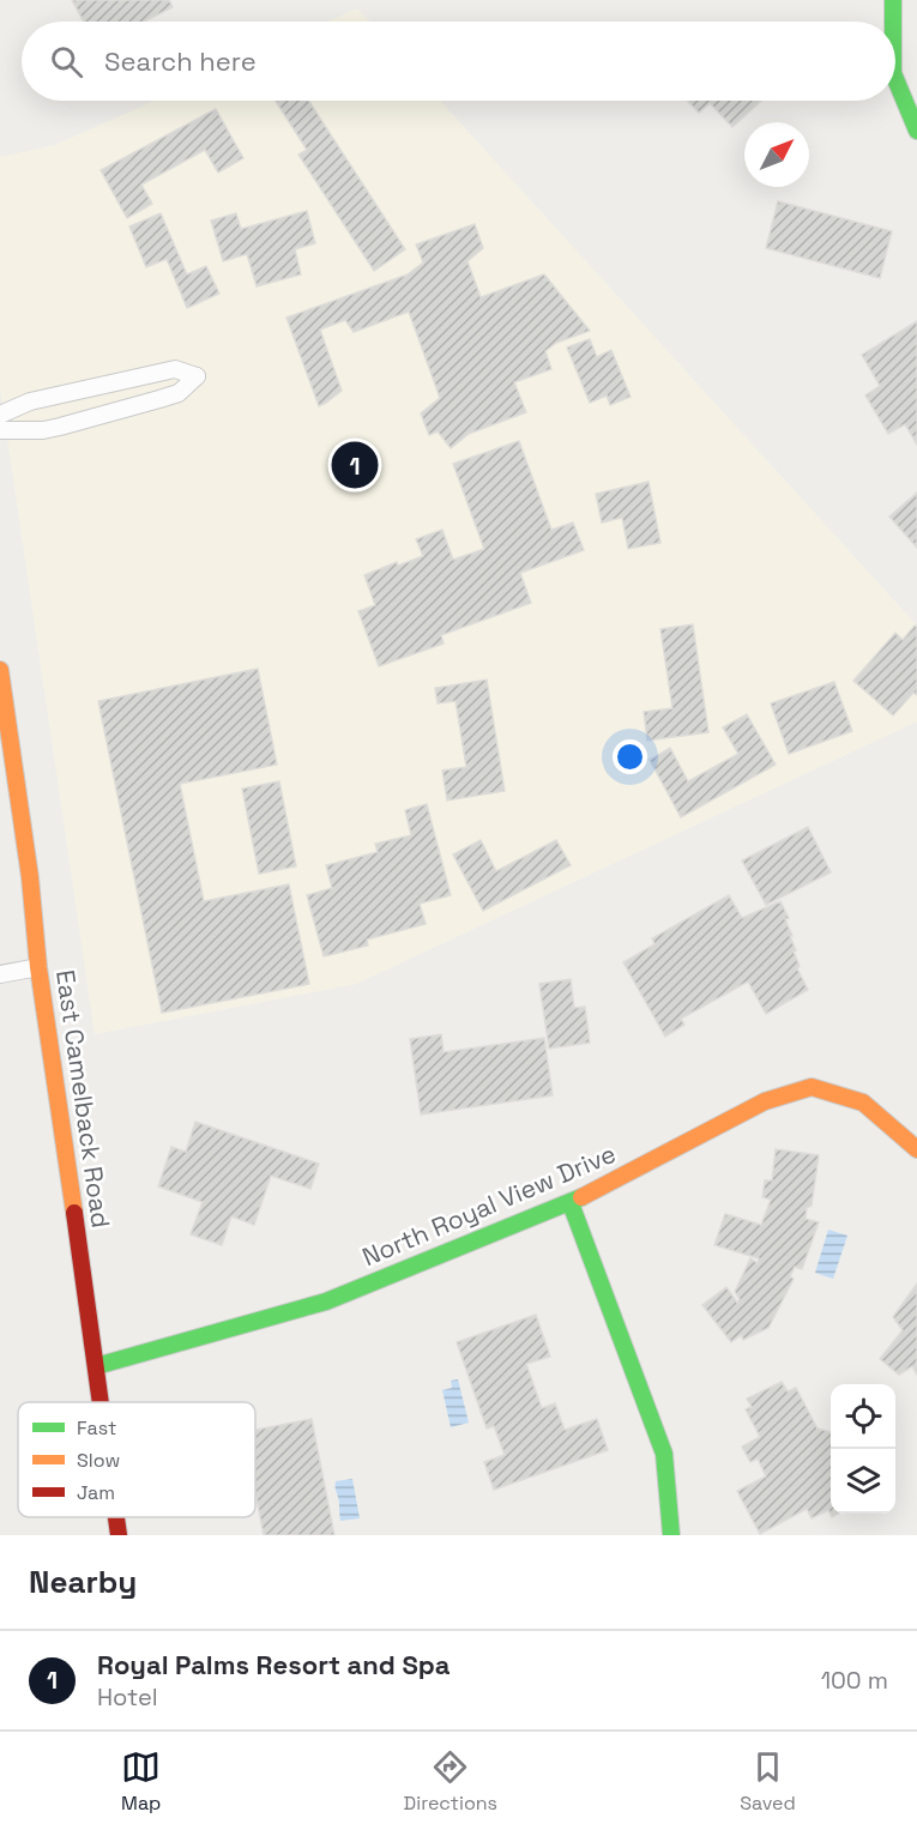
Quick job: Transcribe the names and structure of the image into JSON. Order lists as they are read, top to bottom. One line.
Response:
{"streets":{"street":["East Camelback Road","North Royal View Drive"]},"crossings":[["East Camelback Road","North Royal View Drive"]],"legend":["Fast","Slow","Jam"],"north":"top right","page":{"search":"Search here","pins":"1","heading":"Nearby","list":[{"mark":"1","name":"Royal Palms Resort and Spa","note":"Hotel","value":"100 m"}],"nav":["Map","Directions","Saved"]}}
